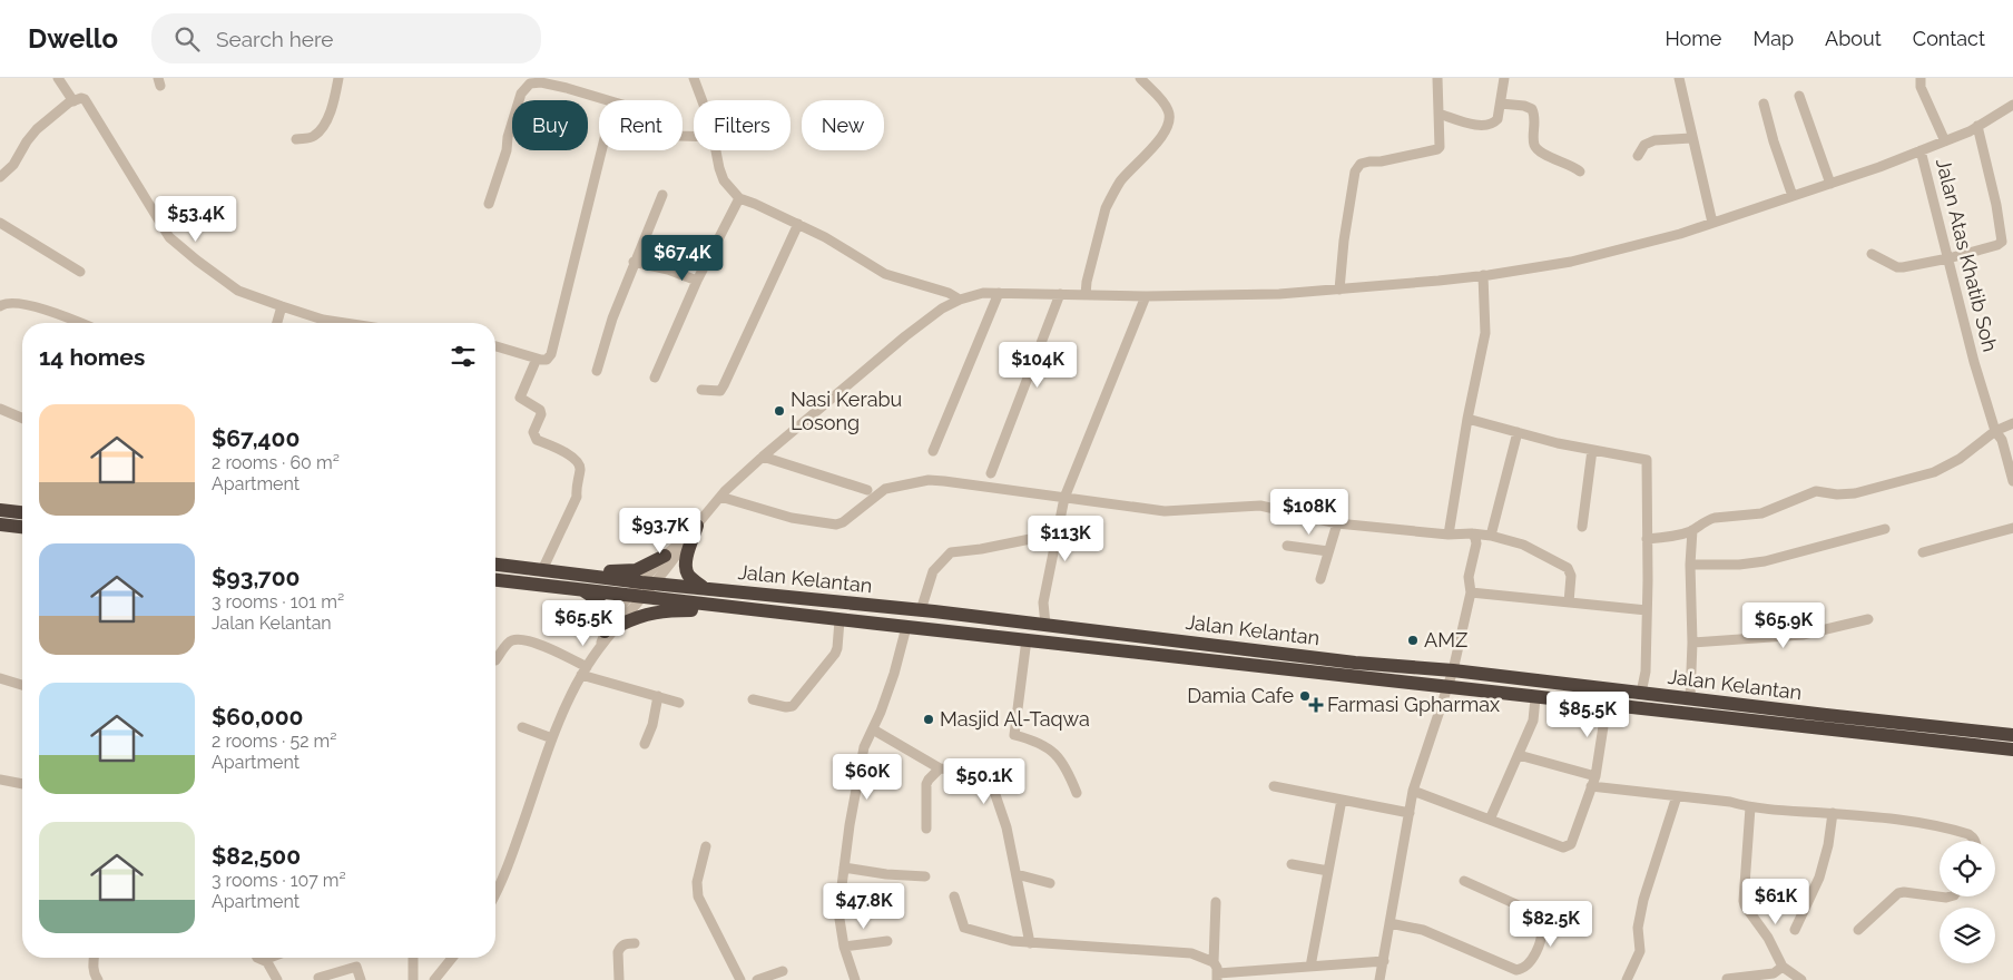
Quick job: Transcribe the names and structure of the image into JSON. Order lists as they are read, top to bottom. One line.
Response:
{"streets":{"highway":["Jalan Kelantan"],"street":["Jalan Atas Khatib Soh"]},"places":{"other":["Nasi Kerabu Losong","AMZ","Damia Cafe","Masjid Al-Taqwa"],"health":["Farmasi Gpharmax"]},"page":{"header":"Dwello","search":"Search here","nav":["Home","Map","About","Contact"],"chip":["Buy","Rent","Filters","New"],"price":["$53.4K","$67.4K","$104K","$108K","$93.7K","$113K","$65.5K","$65.9K","$85.5K","$60K","$50.1K","$61K","$47.8K","$82.5K"],"heading":"14 homes","list":[{"name":"$67,400","note":"2 rooms · 60 m² · Apartment"},{"name":"$93,700","note":"3 rooms · 101 m² · Jalan Kelantan"},{"name":"$60,000","note":"2 rooms · 52 m² · Apartment"},{"name":"$82,500","note":"3 rooms · 107 m² · Apartment"}]}}
